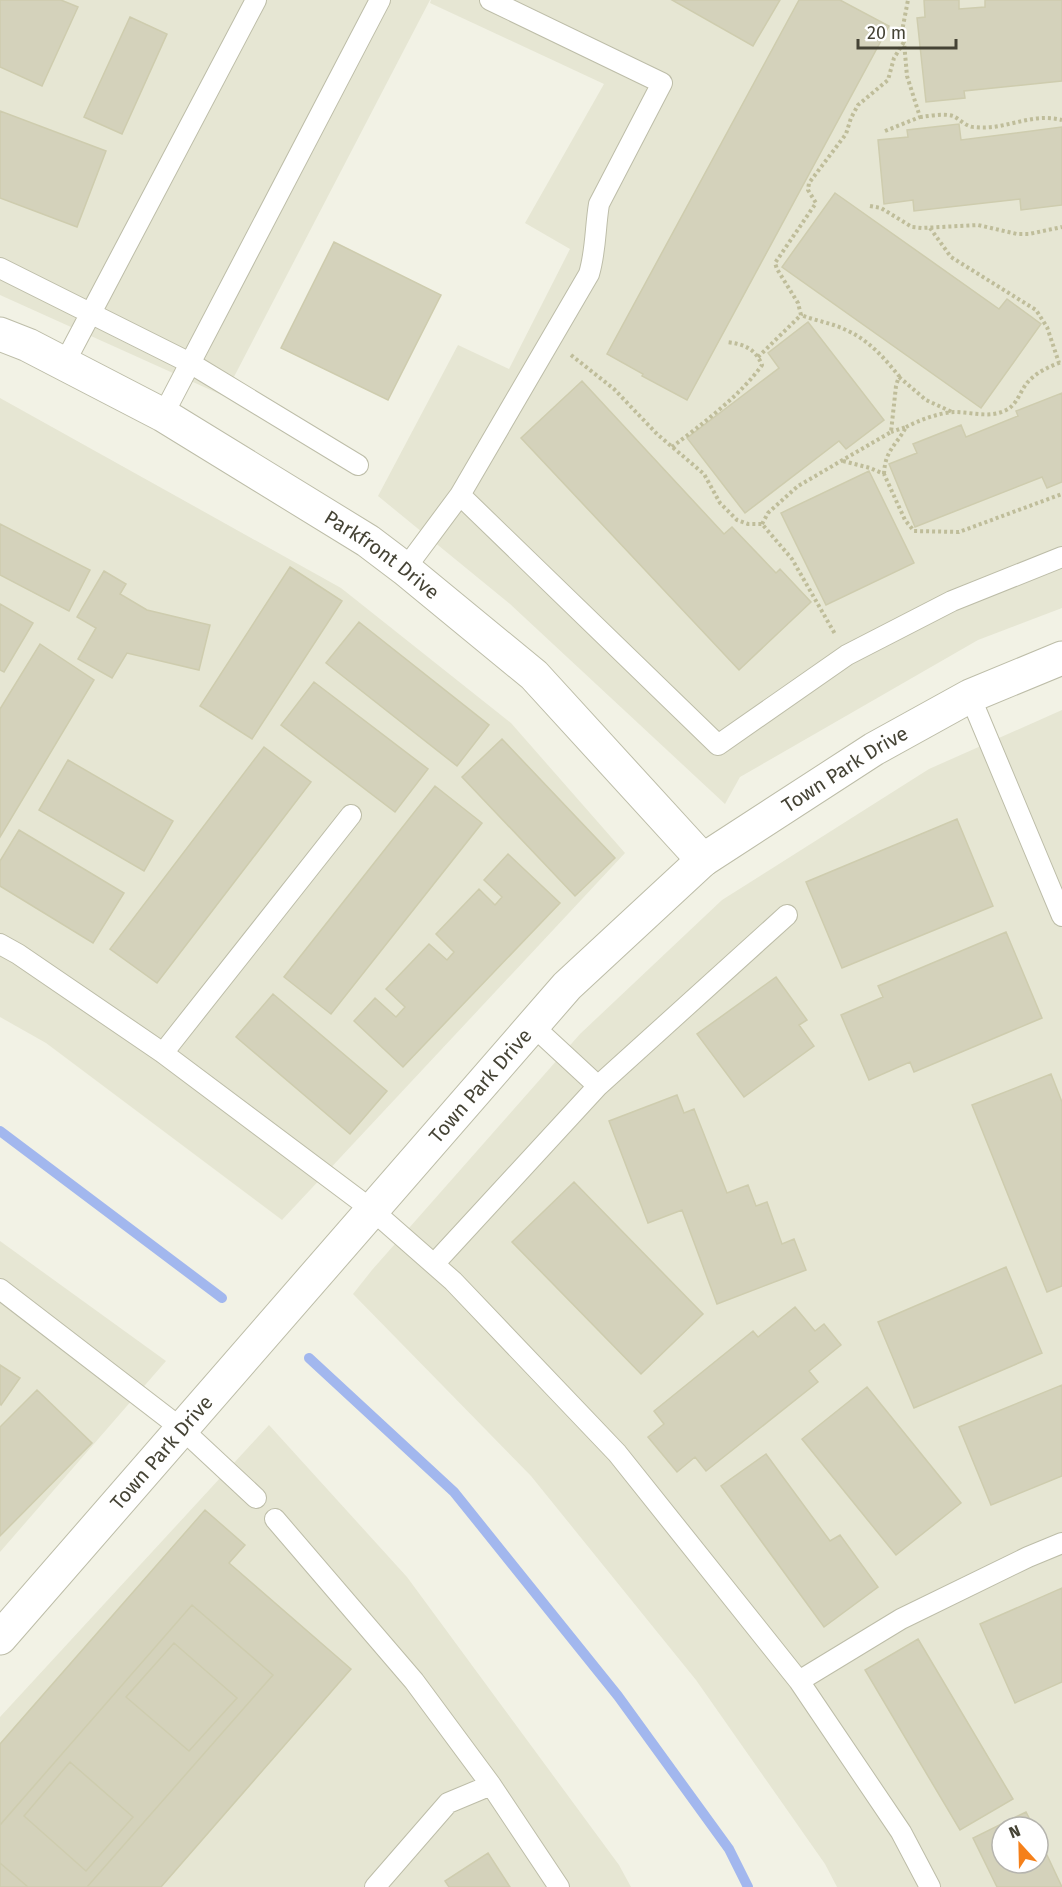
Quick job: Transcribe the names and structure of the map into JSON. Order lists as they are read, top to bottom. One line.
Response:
{"streets":{"street":["Parkfront Drive","Town Park Drive"]},"crossings":[["Parkfront Drive","Town Park Drive"]],"scale_bar":"20 m","north":"top"}
